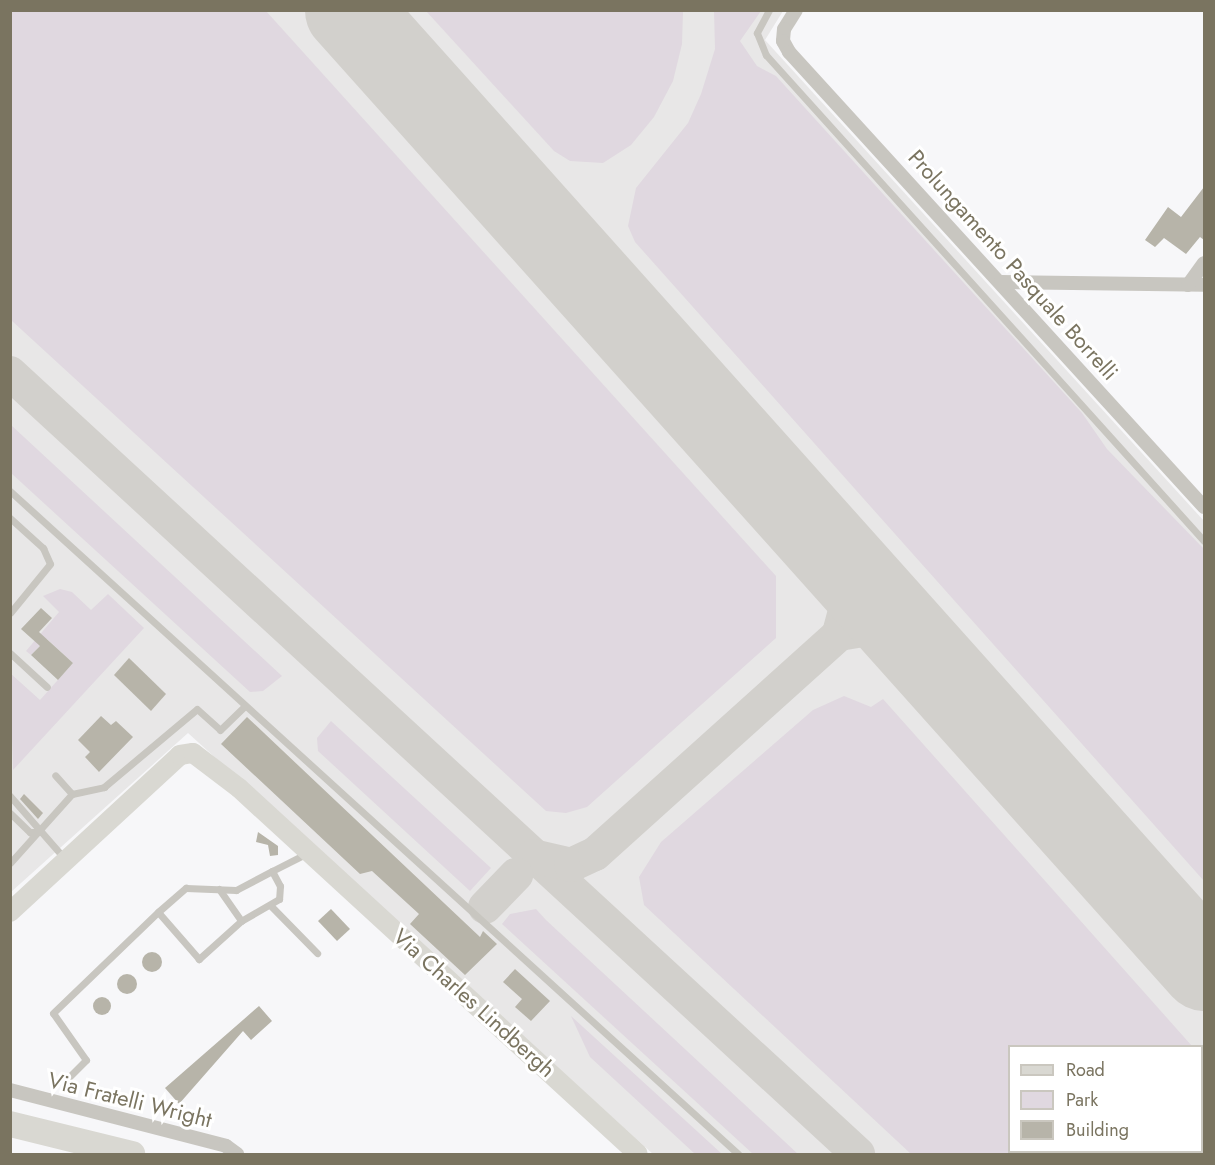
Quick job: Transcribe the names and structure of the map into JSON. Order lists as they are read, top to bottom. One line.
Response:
{"streets":{"street":["Prolungamento Pasquale Borrelli","Via Charles Lindbergh","Via Fratelli Wright"]},"legend":["Road","Park","Building"]}
